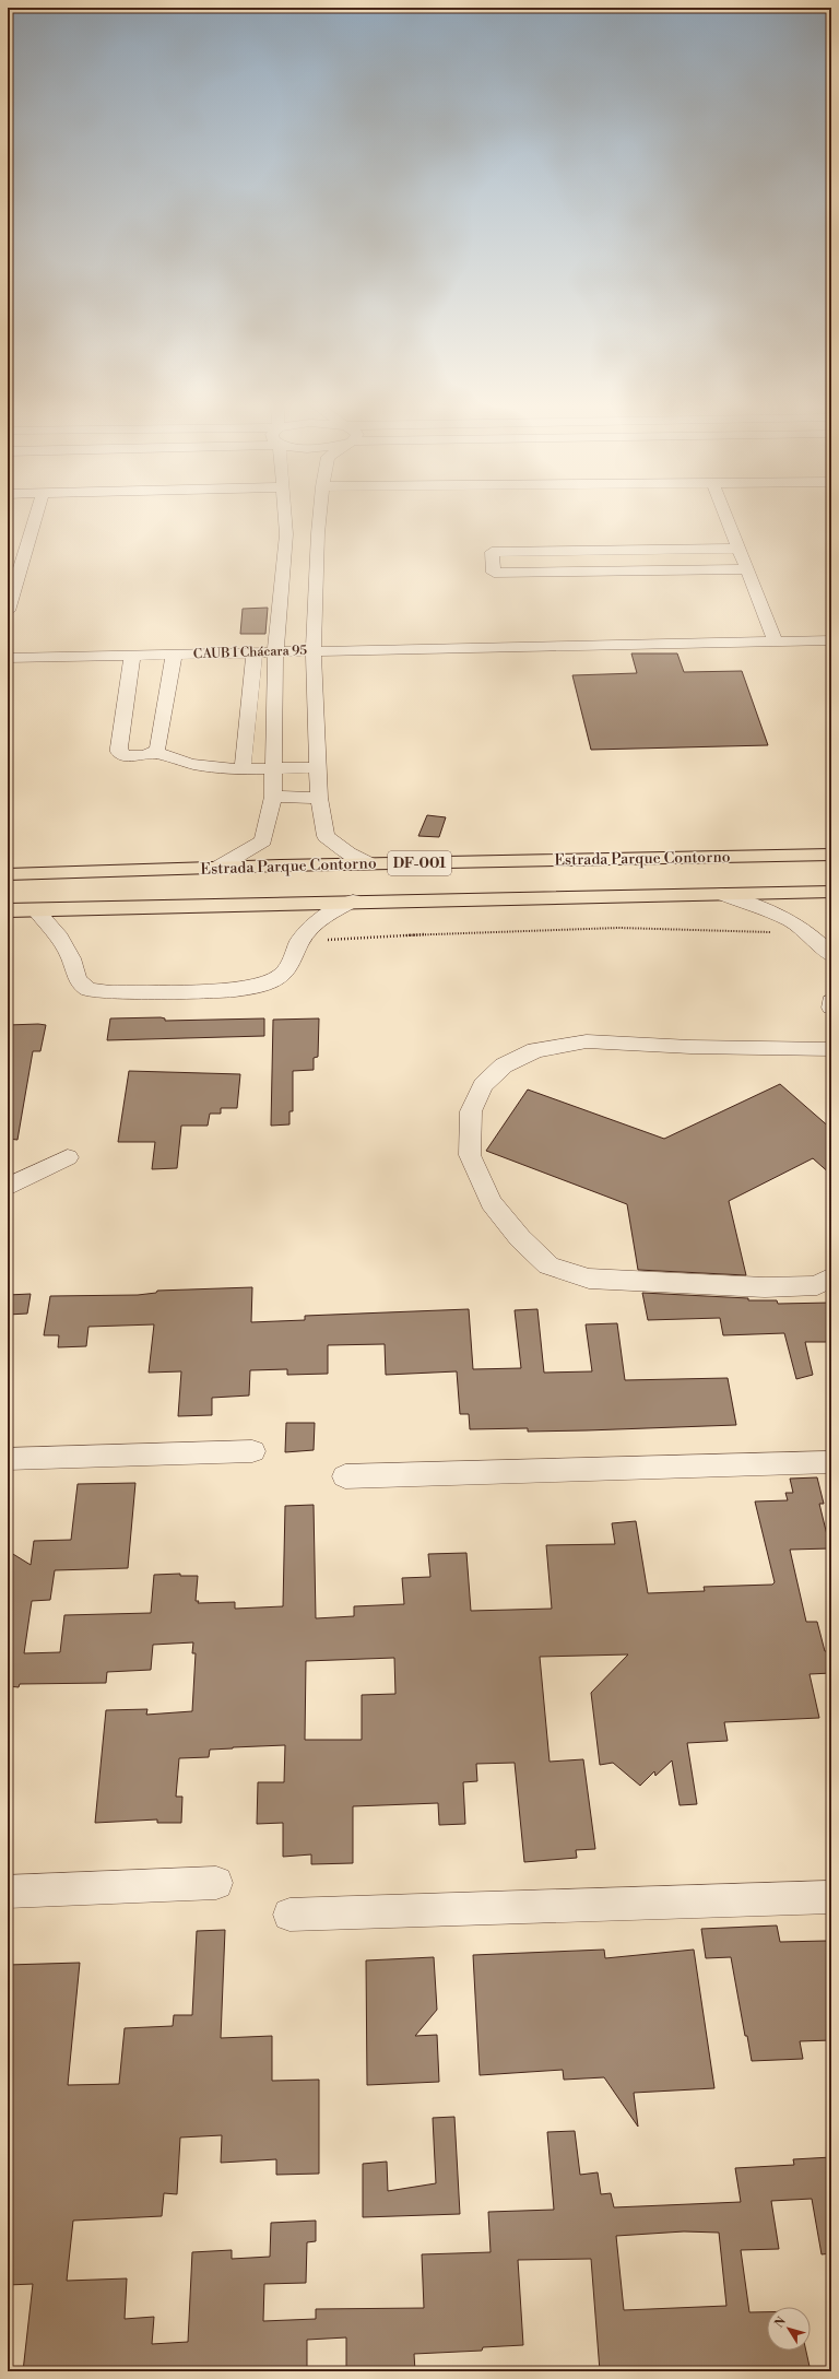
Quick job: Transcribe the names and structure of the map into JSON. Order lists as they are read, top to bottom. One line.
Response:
{"streets":{"highway":["Estrada Parque Contorno","DF-001"],"street":["CAUB I Chácara 95"]},"north":"top left"}
